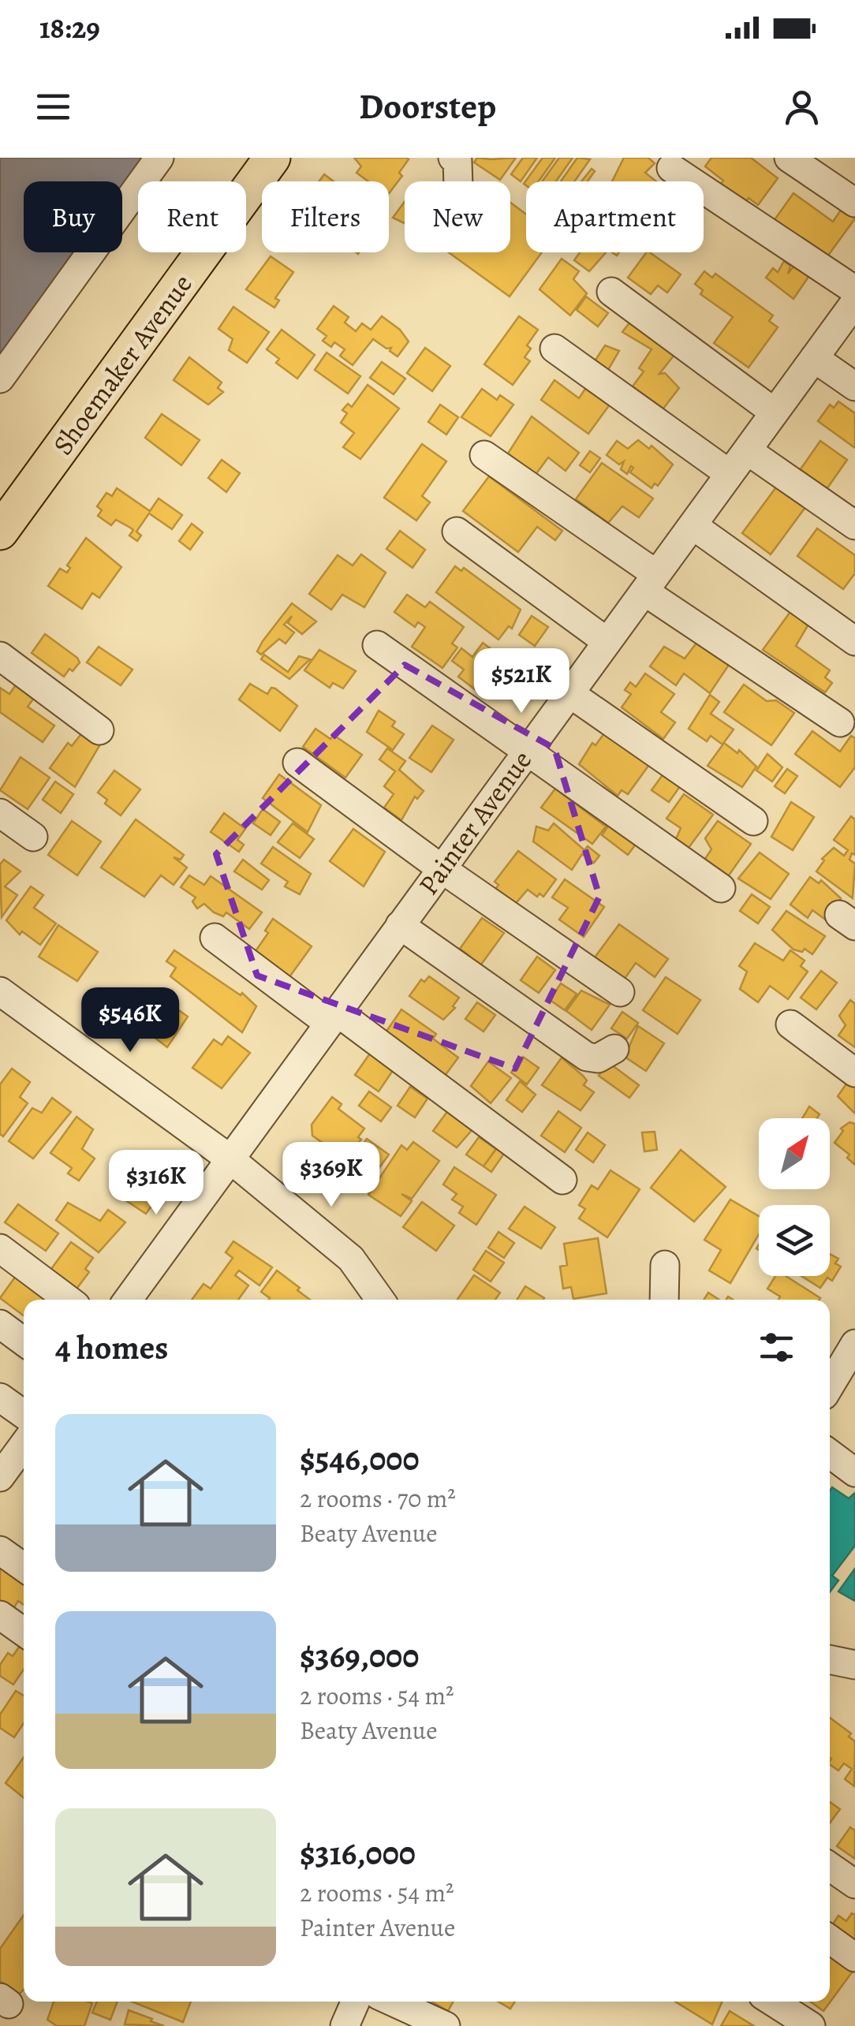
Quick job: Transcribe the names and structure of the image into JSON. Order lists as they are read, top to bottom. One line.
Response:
{"streets":{"main road":["Shoemaker Avenue"],"street":["Painter Avenue"]},"north":"top right","page":{"status":"18:29","header":"Doorstep","chip":["Buy","Rent","Filters","New","Apartment"],"price":["$521K","$546K","$369K","$316K"],"heading":"4 homes","list":[{"name":"$546,000","note":"2 rooms · 70 m² · Beaty Avenue"},{"name":"$369,000","note":"2 rooms · 54 m² · Beaty Avenue"},{"name":"$316,000","note":"2 rooms · 54 m² · Painter Avenue"}]}}
